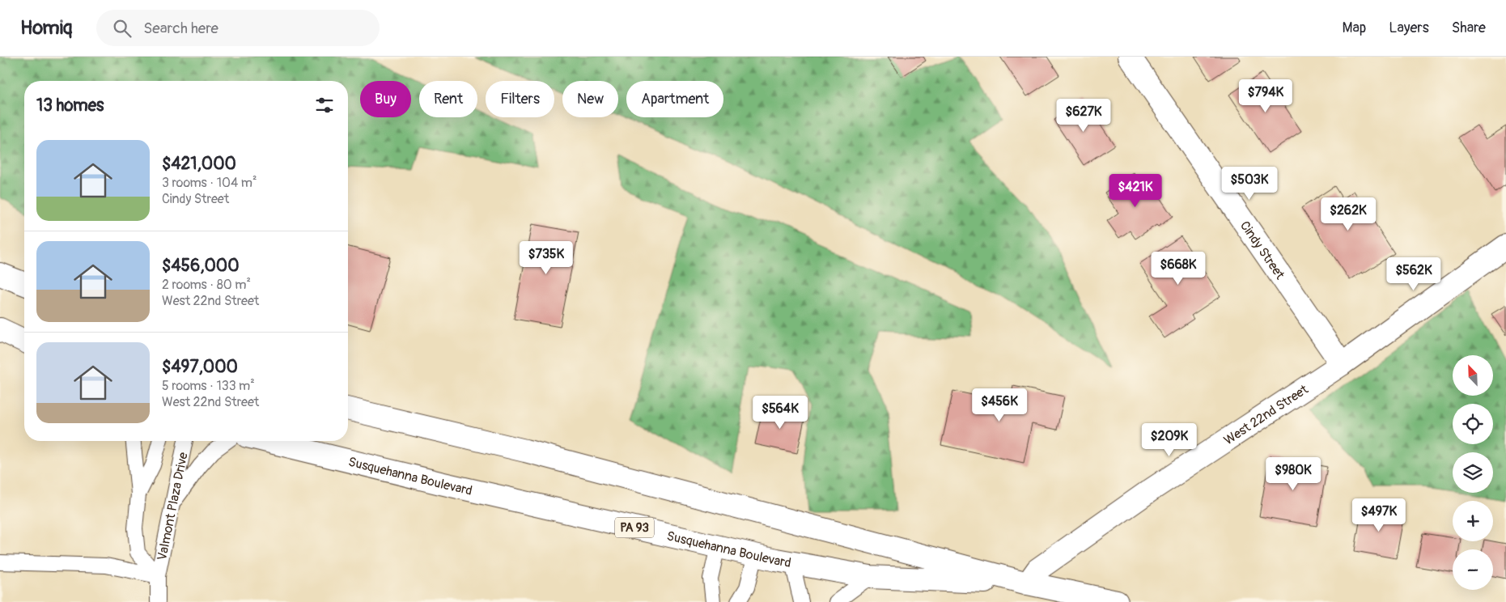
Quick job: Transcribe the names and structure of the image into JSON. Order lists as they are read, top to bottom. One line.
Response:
{"streets":{"main road":["Cindy Street","West 22nd Street","Susquehanna Boulevard","PA 93"],"lane":["Valmont Plaza Drive"]},"crossings":[["Cindy Street","West 22nd Street"],["West 22nd Street","Susquehanna Boulevard"]],"north":"top left","page":{"header":"Homiq","search":"Search here","nav":["Map","Layers","Share"],"price":["$794K","$627K","$503K","$421K","$262K","$735K","$668K","$562K","$456K","$564K","$209K","$980K","$497K"],"chip":["Buy","Rent","Filters","New","Apartment"],"heading":"13 homes","list":[{"name":"$421,000","note":"3 rooms · 104 m² · Cindy Street"},{"name":"$456,000","note":"2 rooms · 80 m² · West 22nd Street"},{"name":"$497,000","note":"5 rooms · 133 m² · West 22nd Street"}],"map_buttons":["+","−"]}}
